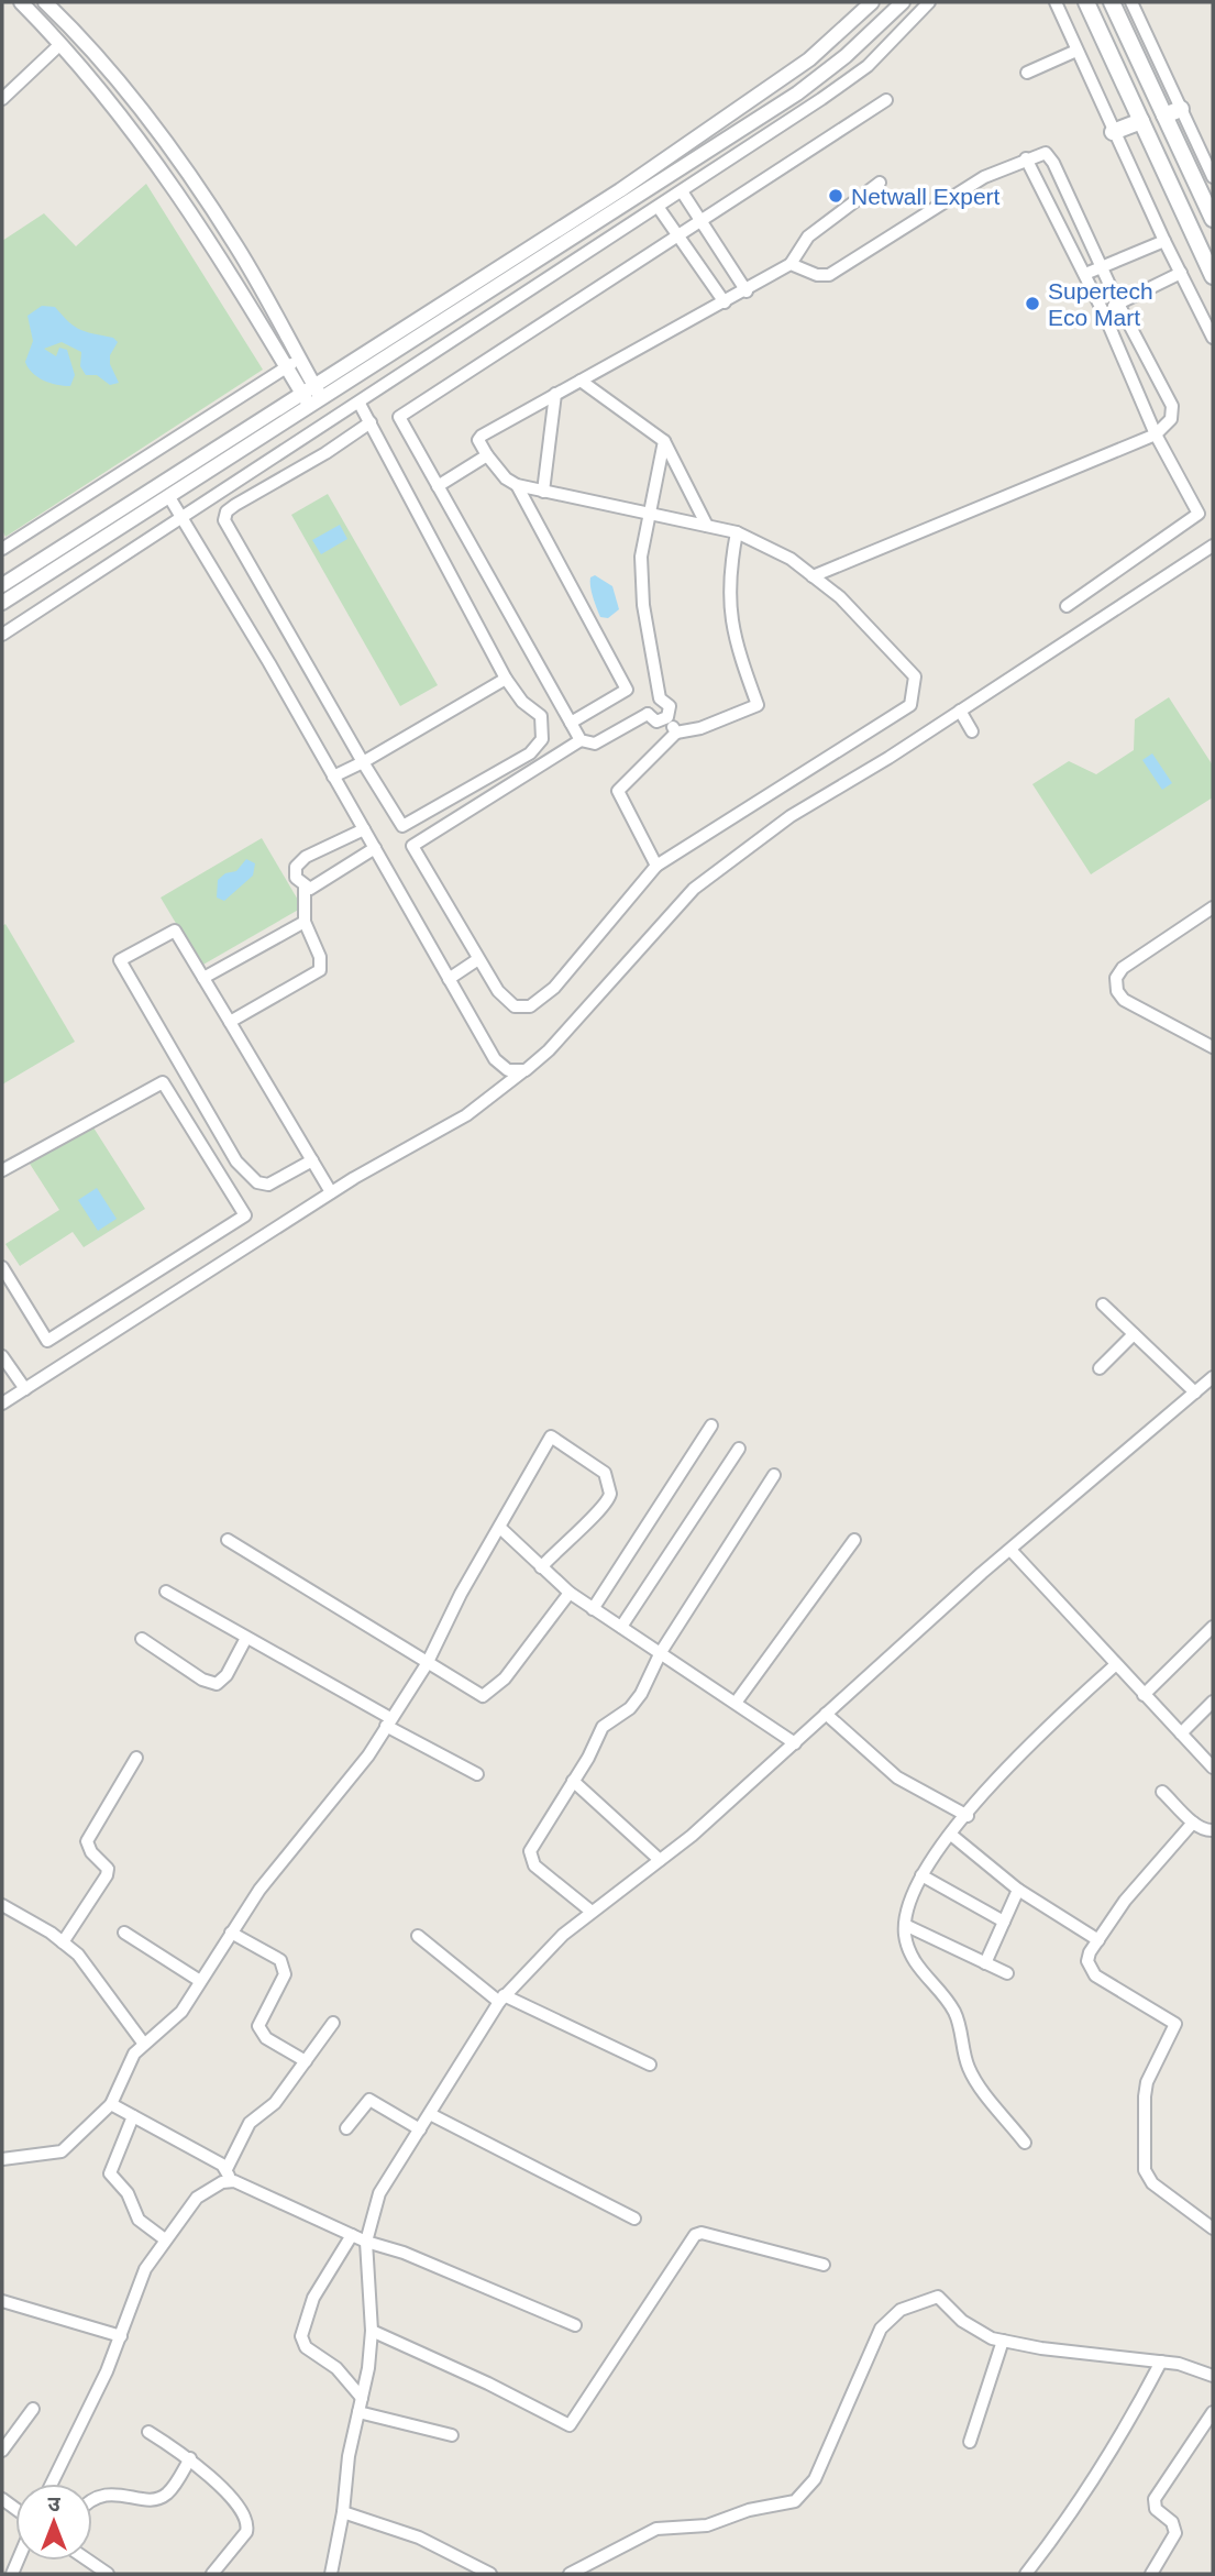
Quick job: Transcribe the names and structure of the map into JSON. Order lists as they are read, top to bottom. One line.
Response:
{"places":["Netwall Expert","Supertech Eco Mart"],"north":"top"}
